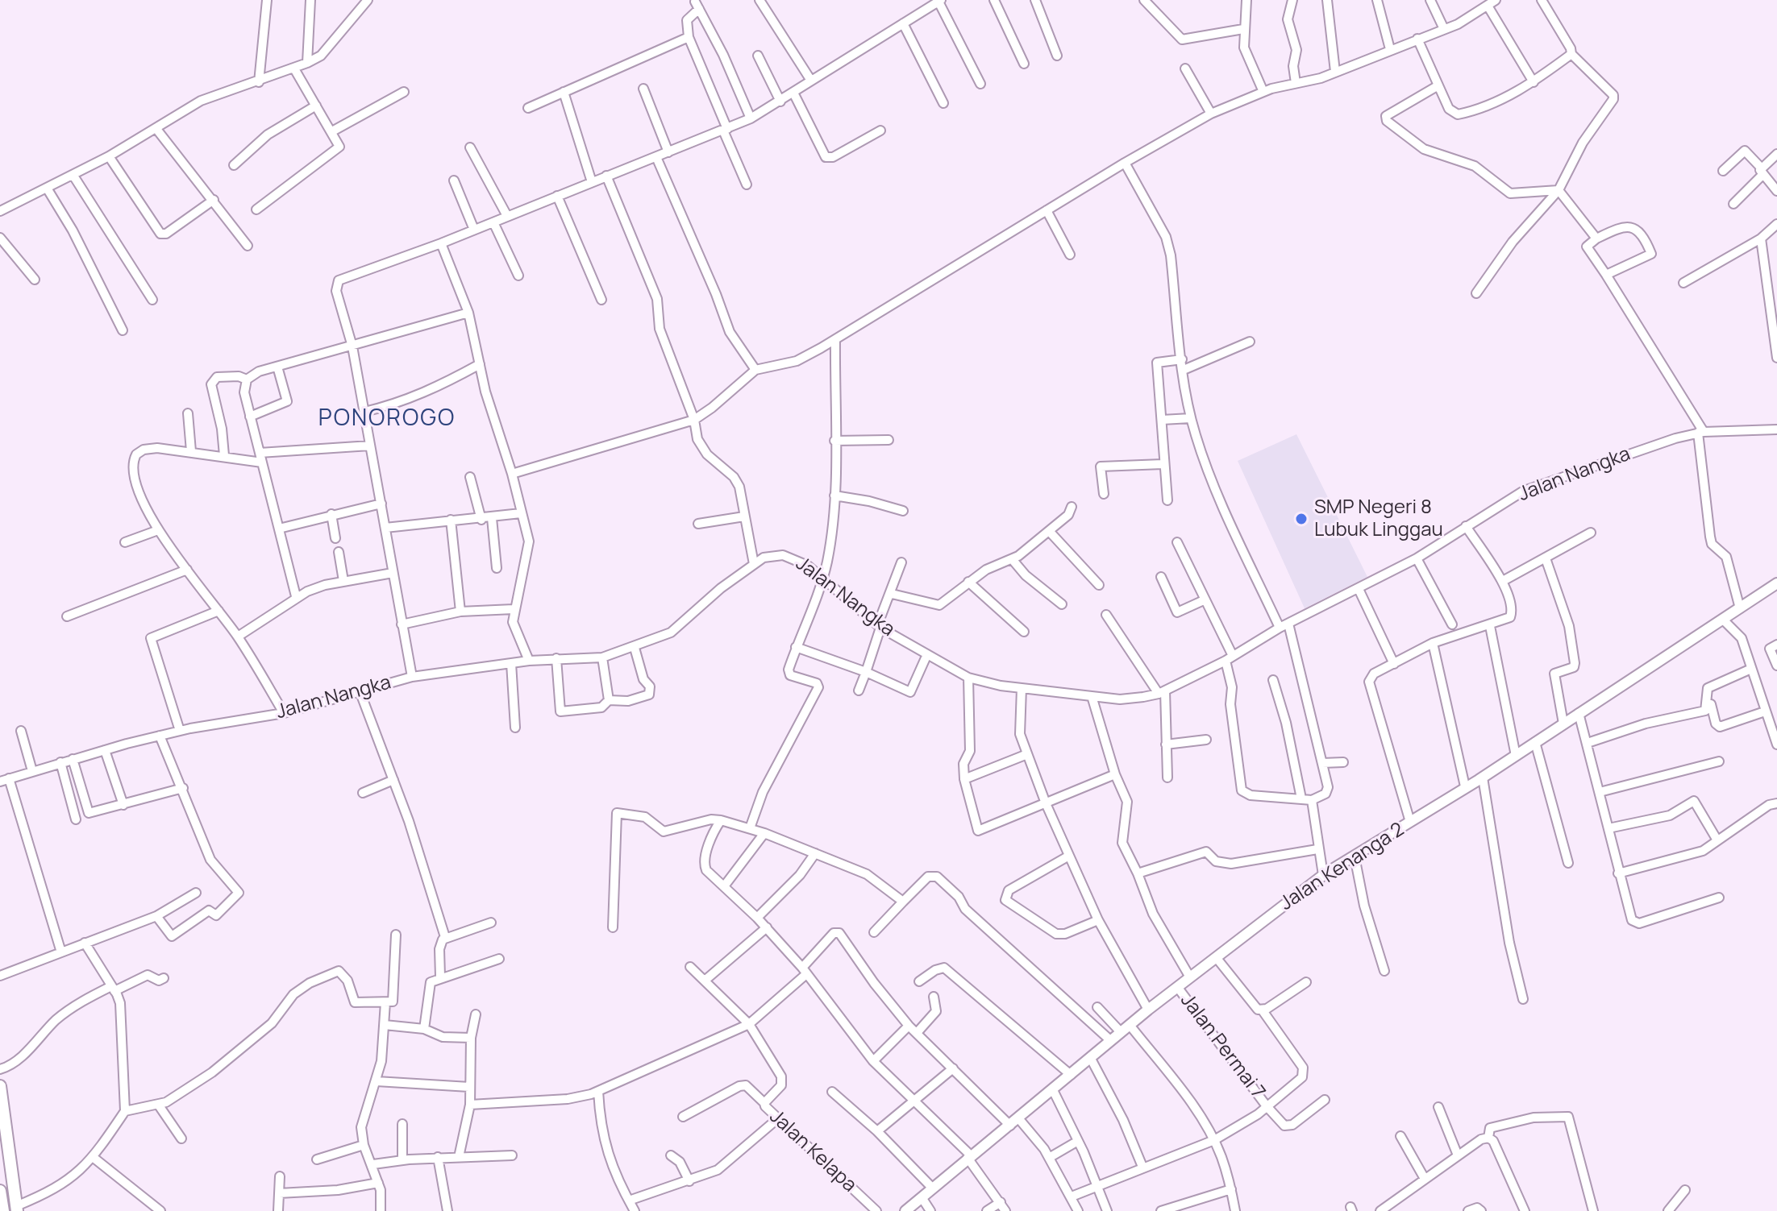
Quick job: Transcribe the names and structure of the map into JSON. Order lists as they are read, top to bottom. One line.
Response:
{"streets":{"main road":["Jalan Kenanga 2"],"street":["Jalan Nangka","Jalan Permai 7","Jalan Kelapa"]},"crossings":[["Jalan Kenanga 2","Jalan Permai 7"]],"districts":["PONOROGO"],"places":["SMP Negeri 8 Lubuk Linggau"]}
